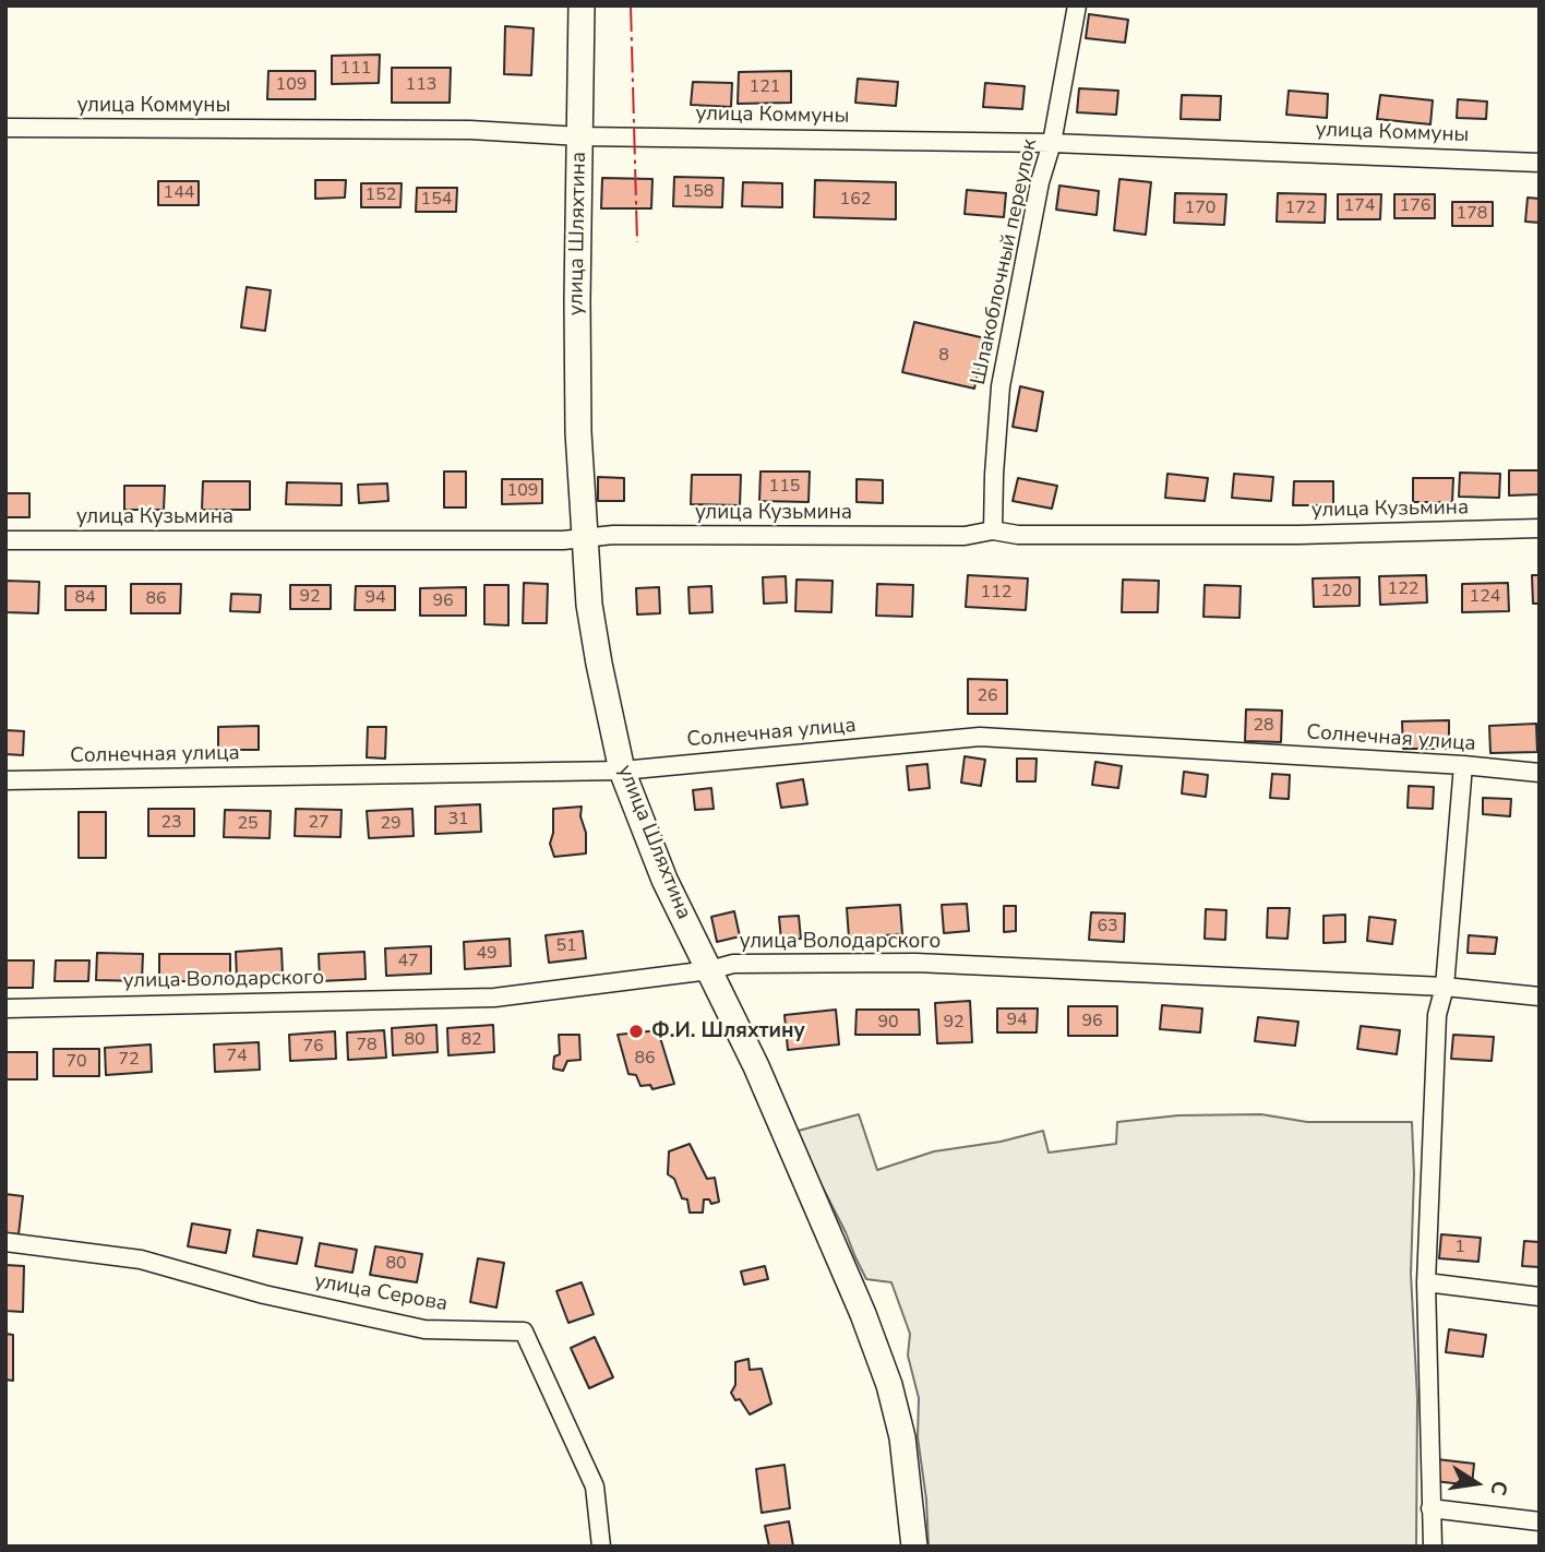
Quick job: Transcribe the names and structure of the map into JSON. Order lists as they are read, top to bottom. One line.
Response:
{"streets":{"main road":["улица Шляхтина"],"street":["улица Коммуны","Шлакоблочный переулок","улица Кузьмина","Солнечная улица","улица Володарского","улица Серова"]},"crossings":[["улица Коммуны","улица Шляхтина"],["улица Коммуны","Шлакоблочный переулок"],["улица Шляхтина","улица Кузьмина"],["улица Шляхтина","Солнечная улица"],["улица Шляхтина","улица Володарского"],["Шлакоблочный переулок","улица Кузьмина"]],"places":["Ф.И. Шляхтину"],"house_numbers":["111","109","113","121","158","144","152","154","162","174","176","170","172","178","8","115","109","122","120","112","92","124","84","94","86","96","26","28","31","23","27","25","29","63","51","49","47","94","96","90","92","80","82","78","76","74","86","72","70","1","80"],"north":"right"}
